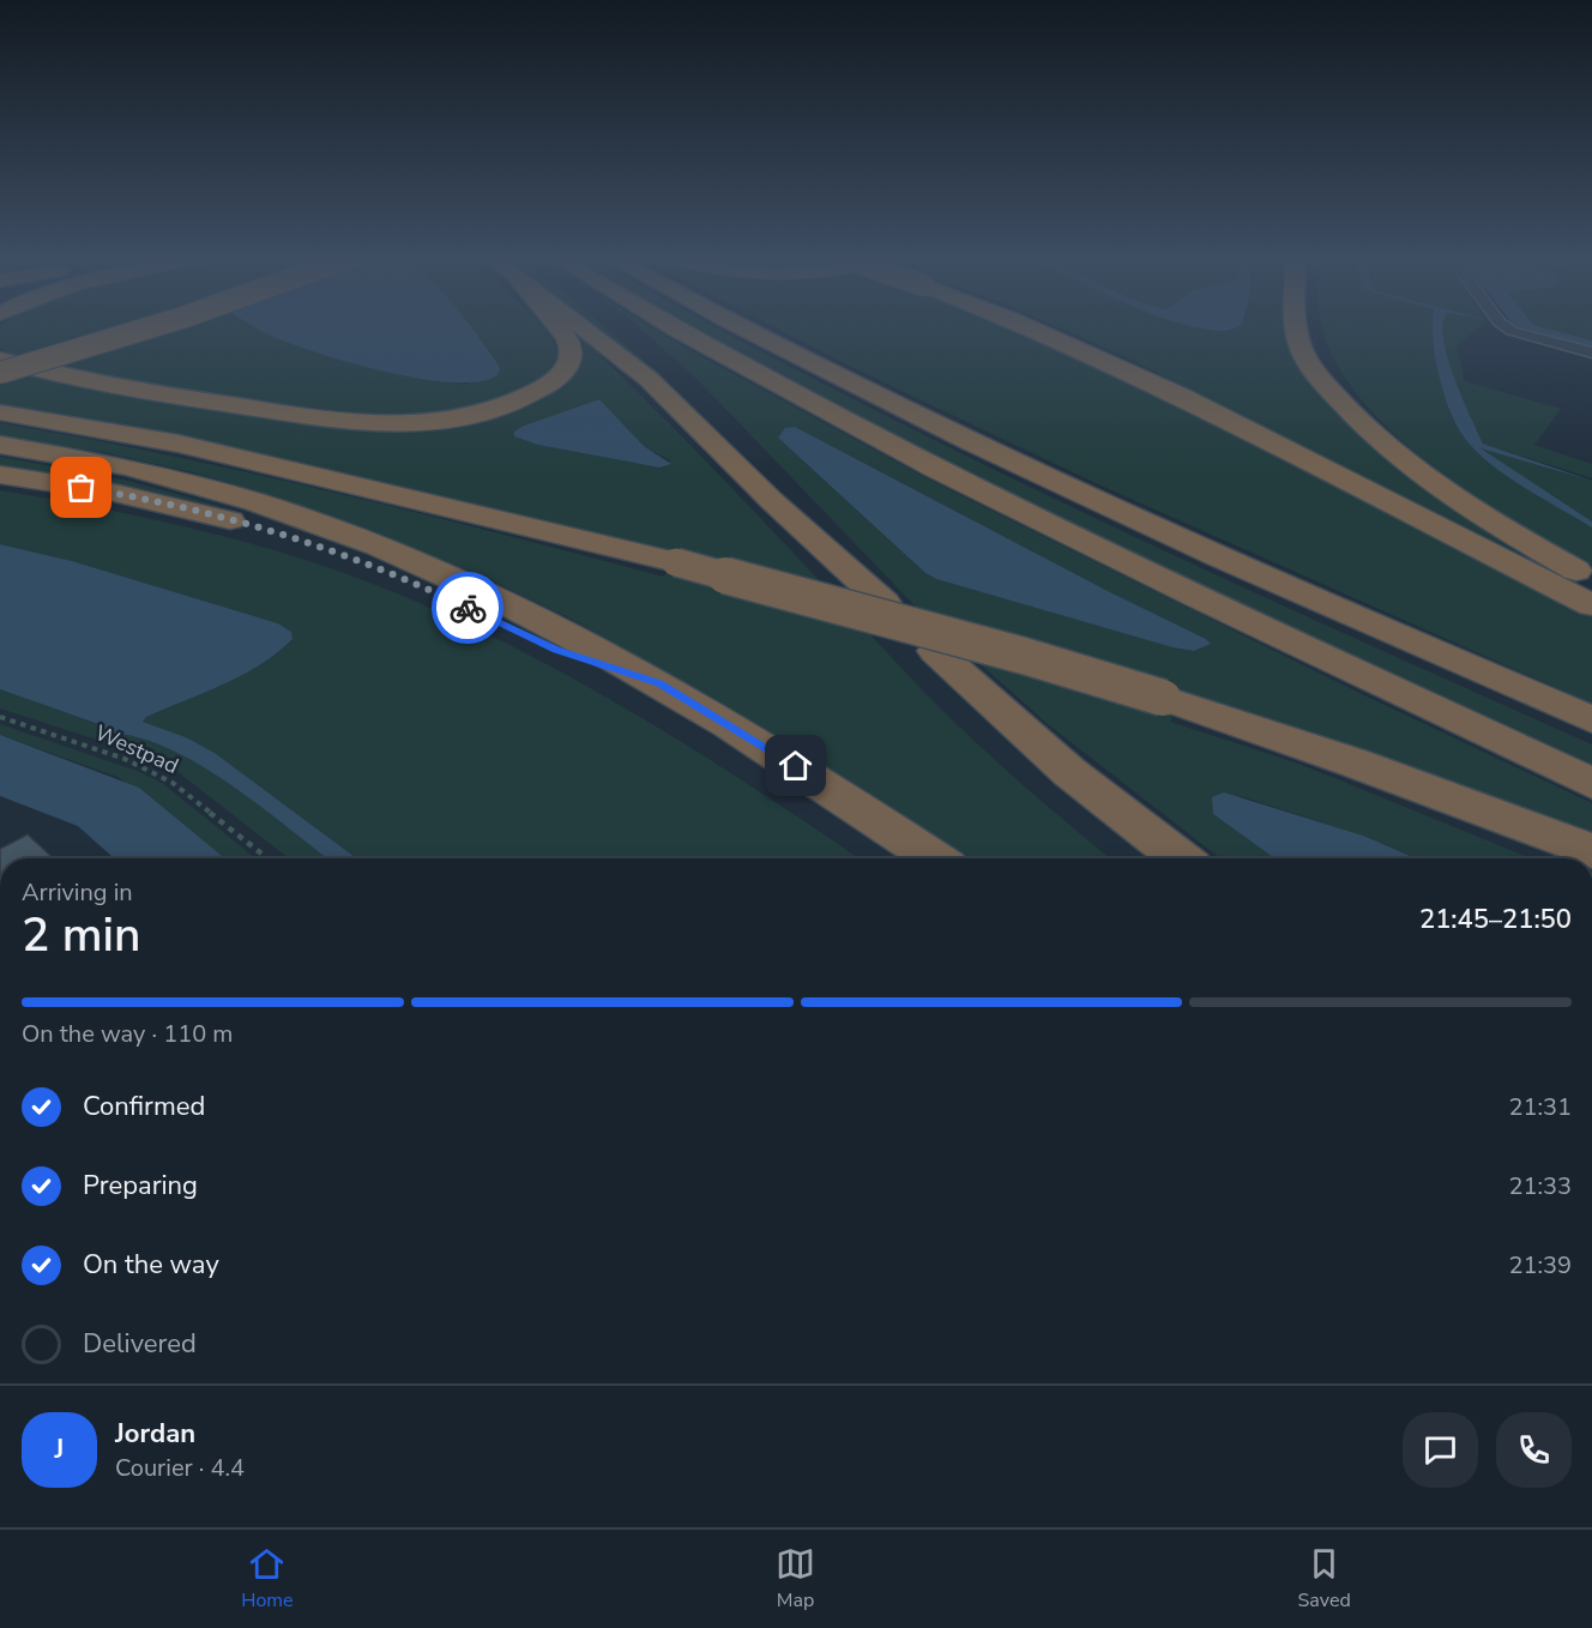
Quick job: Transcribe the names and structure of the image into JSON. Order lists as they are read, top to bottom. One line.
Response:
{"streets":{"path":["Westpad"]},"page":{"heading":["2 min","Arriving in","21:45–21:50"],"panel":["Jordan","Courier · 4.4"],"bar":"On the way · 110 m","list":[["Confirmed","21:31"],["Preparing","21:33"],["On the way","21:39"],"Delivered"],"round":"J","tabs":["Home","Map","Saved"]}}
